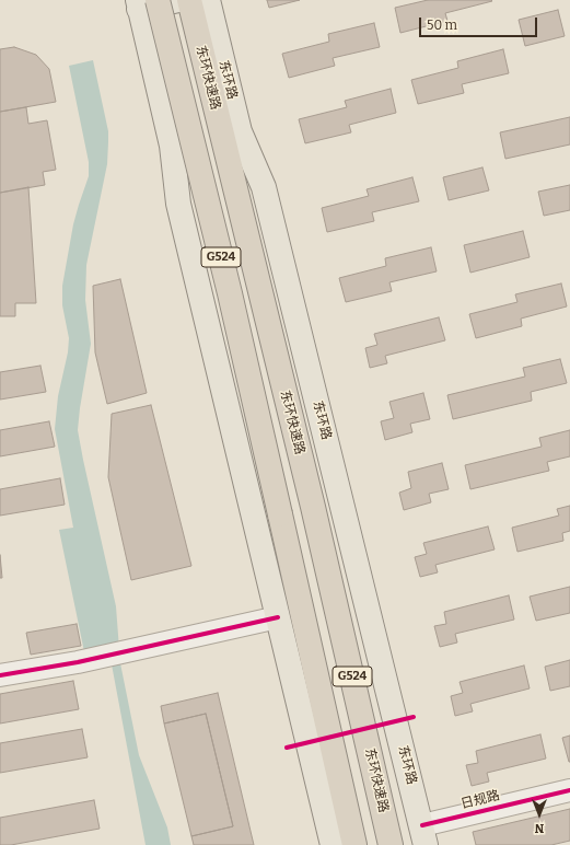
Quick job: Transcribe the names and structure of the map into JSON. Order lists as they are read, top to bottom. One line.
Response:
{"streets":{"highway":["东环快速路","G524"],"main road":["东环路"],"street":["日规路"]},"crossings":[["东环路","日规路"]],"scale_bar":"50 m","north":"bottom"}
